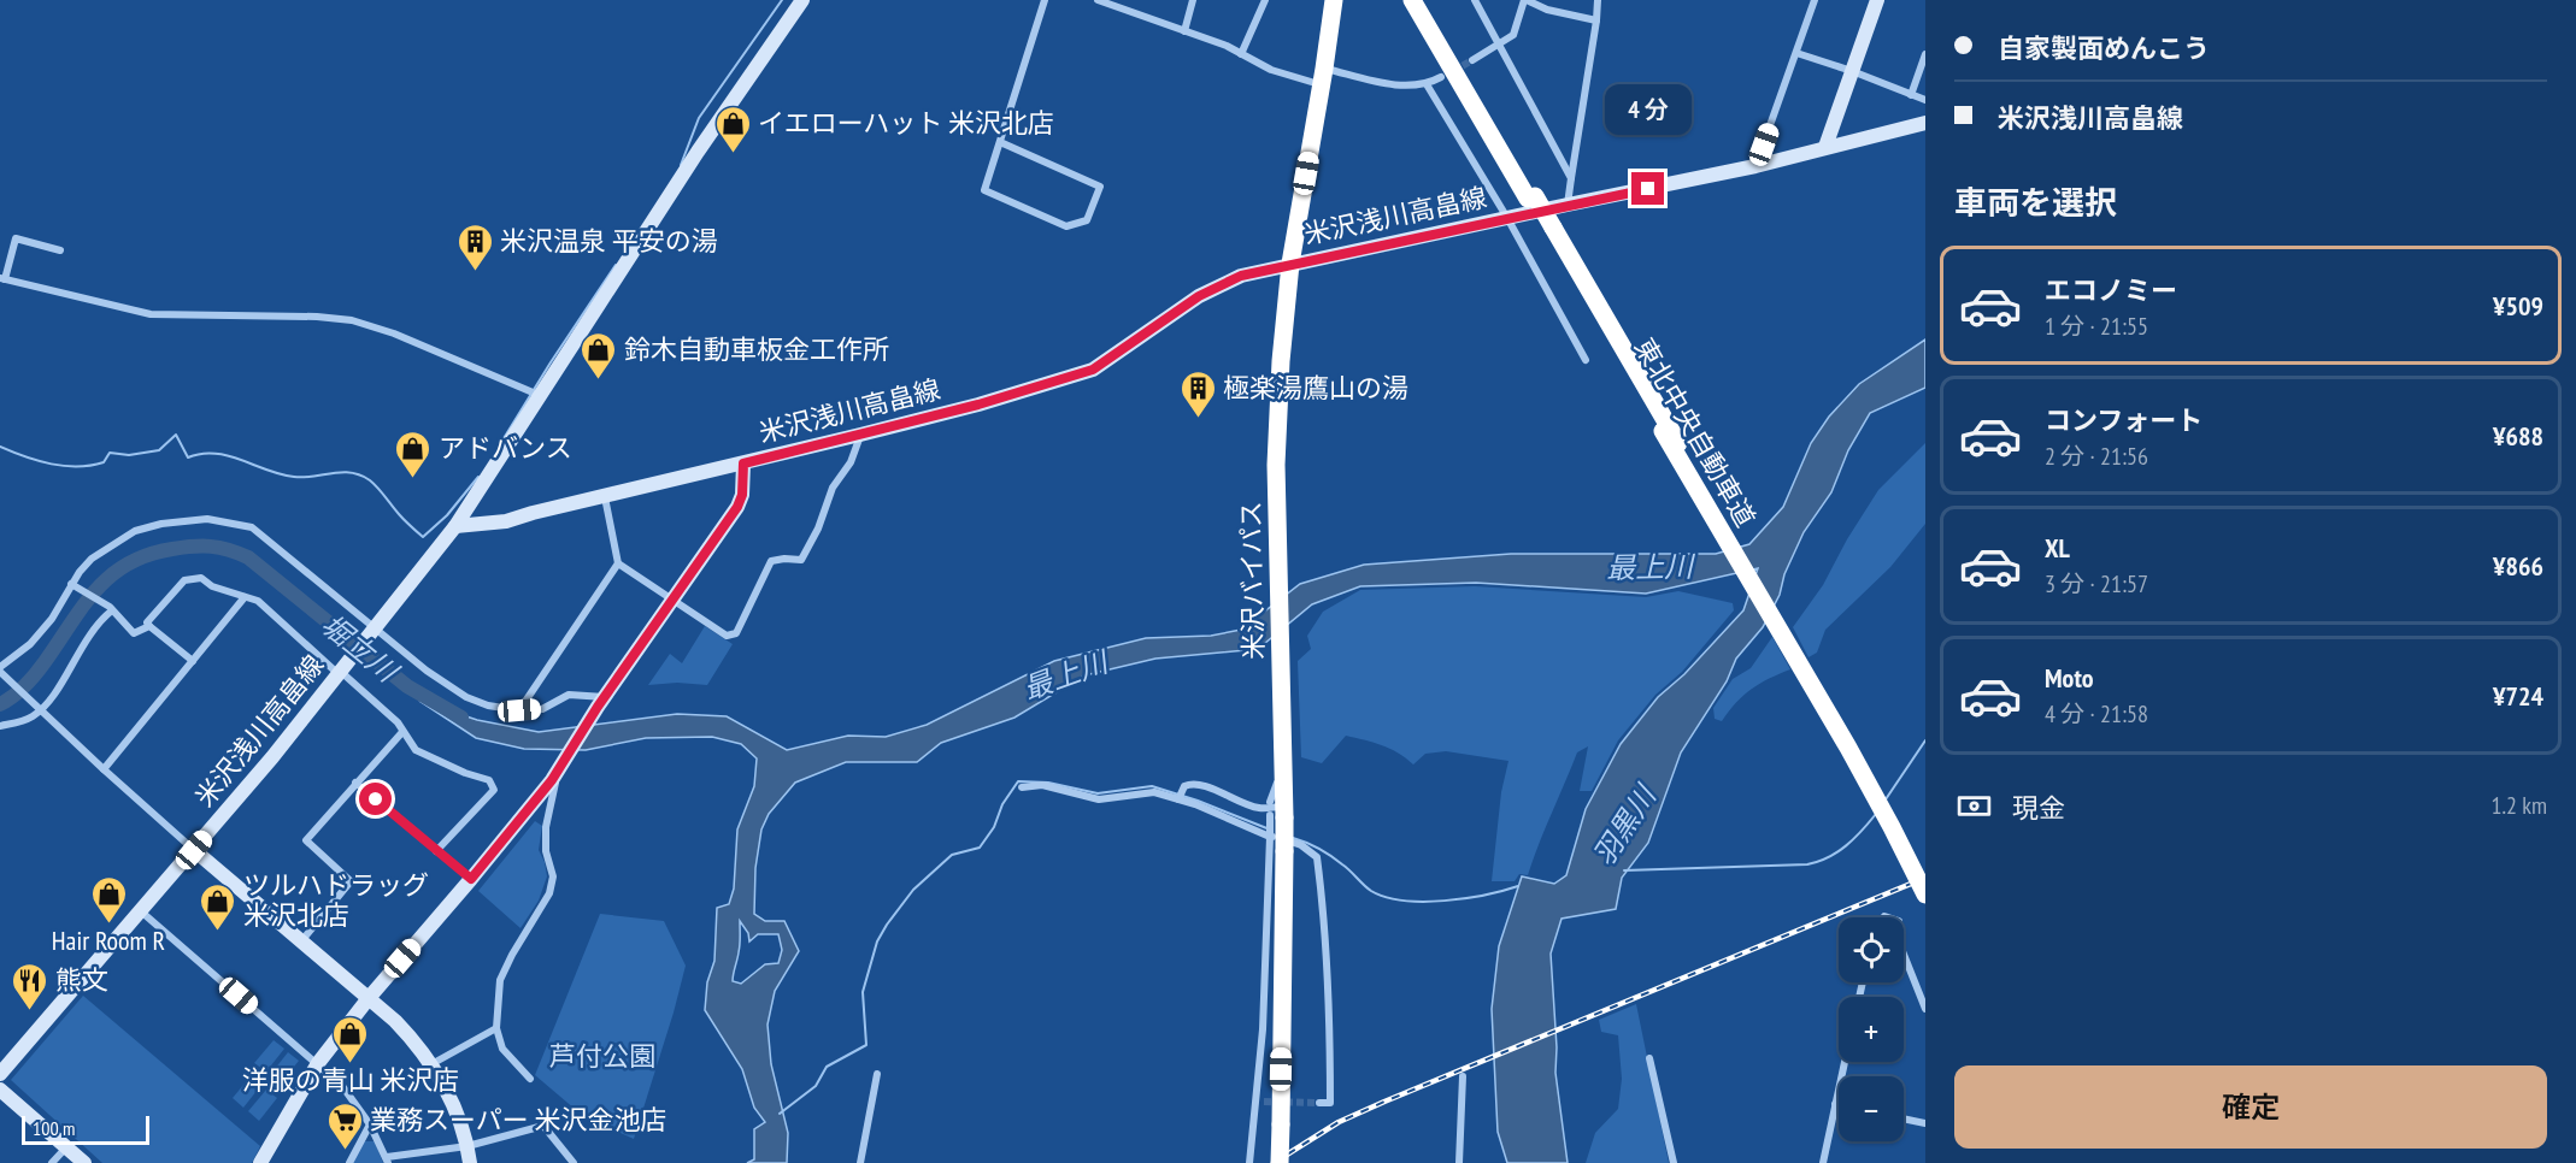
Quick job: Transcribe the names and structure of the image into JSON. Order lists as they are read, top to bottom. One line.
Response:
{"streets":{"highway":["東北中央自動車道","米沢バイパス"],"main road":["米沢浅川高畠線"]},"crossings":[["米沢浅川高畠線","米沢バイパス"]],"water":["最上川","堀立川","羽黒川"],"parks":["芦付公園"],"places":{"shop":["イエローハット 米沢北店","鈴木自動車板金工作所","アドバンス","Hair Room R","ツルハドラッグ 米沢北店","洋服の青山 米沢店"],"building":["米沢温泉 平安の湯","極楽湯鷹山の湯"],"restaurant":["熊文"],"supermarket":["業務スーパー 米沢金池店"]},"scale_bar":"100 m","page":{"banner":["自家製面めんこう","米沢浅川高畠線"],"bubble":"4 分","heading":"車両を選択","list":[{"name":"エコノミー","note":"1 分 · 21:55","value":"¥509"},{"name":"コンフォート","note":"2 分 · 21:56","value":"¥688"},{"name":"XL","note":"3 分 · 21:57","value":"¥866"},{"name":"Moto","note":"4 分 · 21:58","value":"¥724"}],"pay":["現金","1.2 km"],"map_buttons":["+","−"],"buttons":"確定","scale":"100 m"}}
